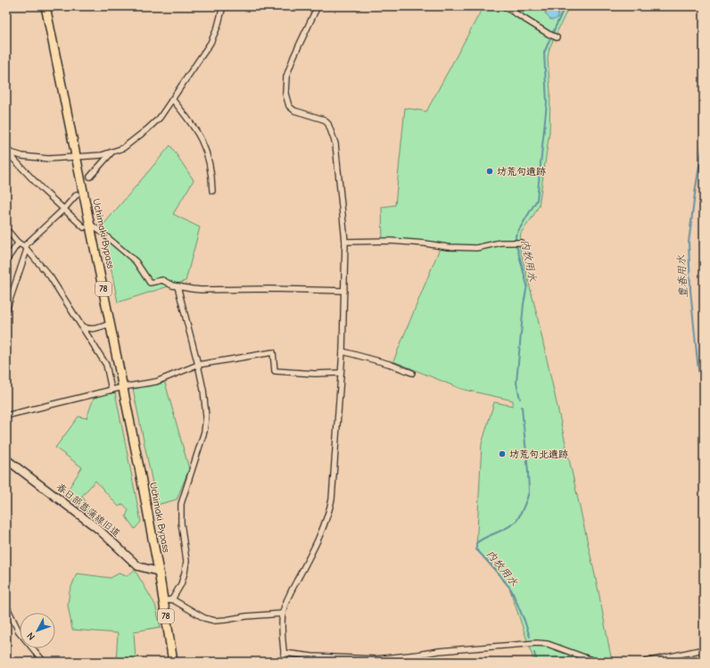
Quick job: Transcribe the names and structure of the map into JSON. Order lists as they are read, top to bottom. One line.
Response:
{"streets":{"main road":["Uchimaki Bypass","78"],"street":["春日部菖蒲線旧道"]},"crossings":[["Uchimaki Bypass","78"],["Uchimaki Bypass","春日部菖蒲線旧道"],["78","春日部菖蒲線旧道"]],"water":["内牧用水","豊春用水"],"places":["坊荒句遺跡","坊荒句北遺跡"],"north":"bottom left"}
